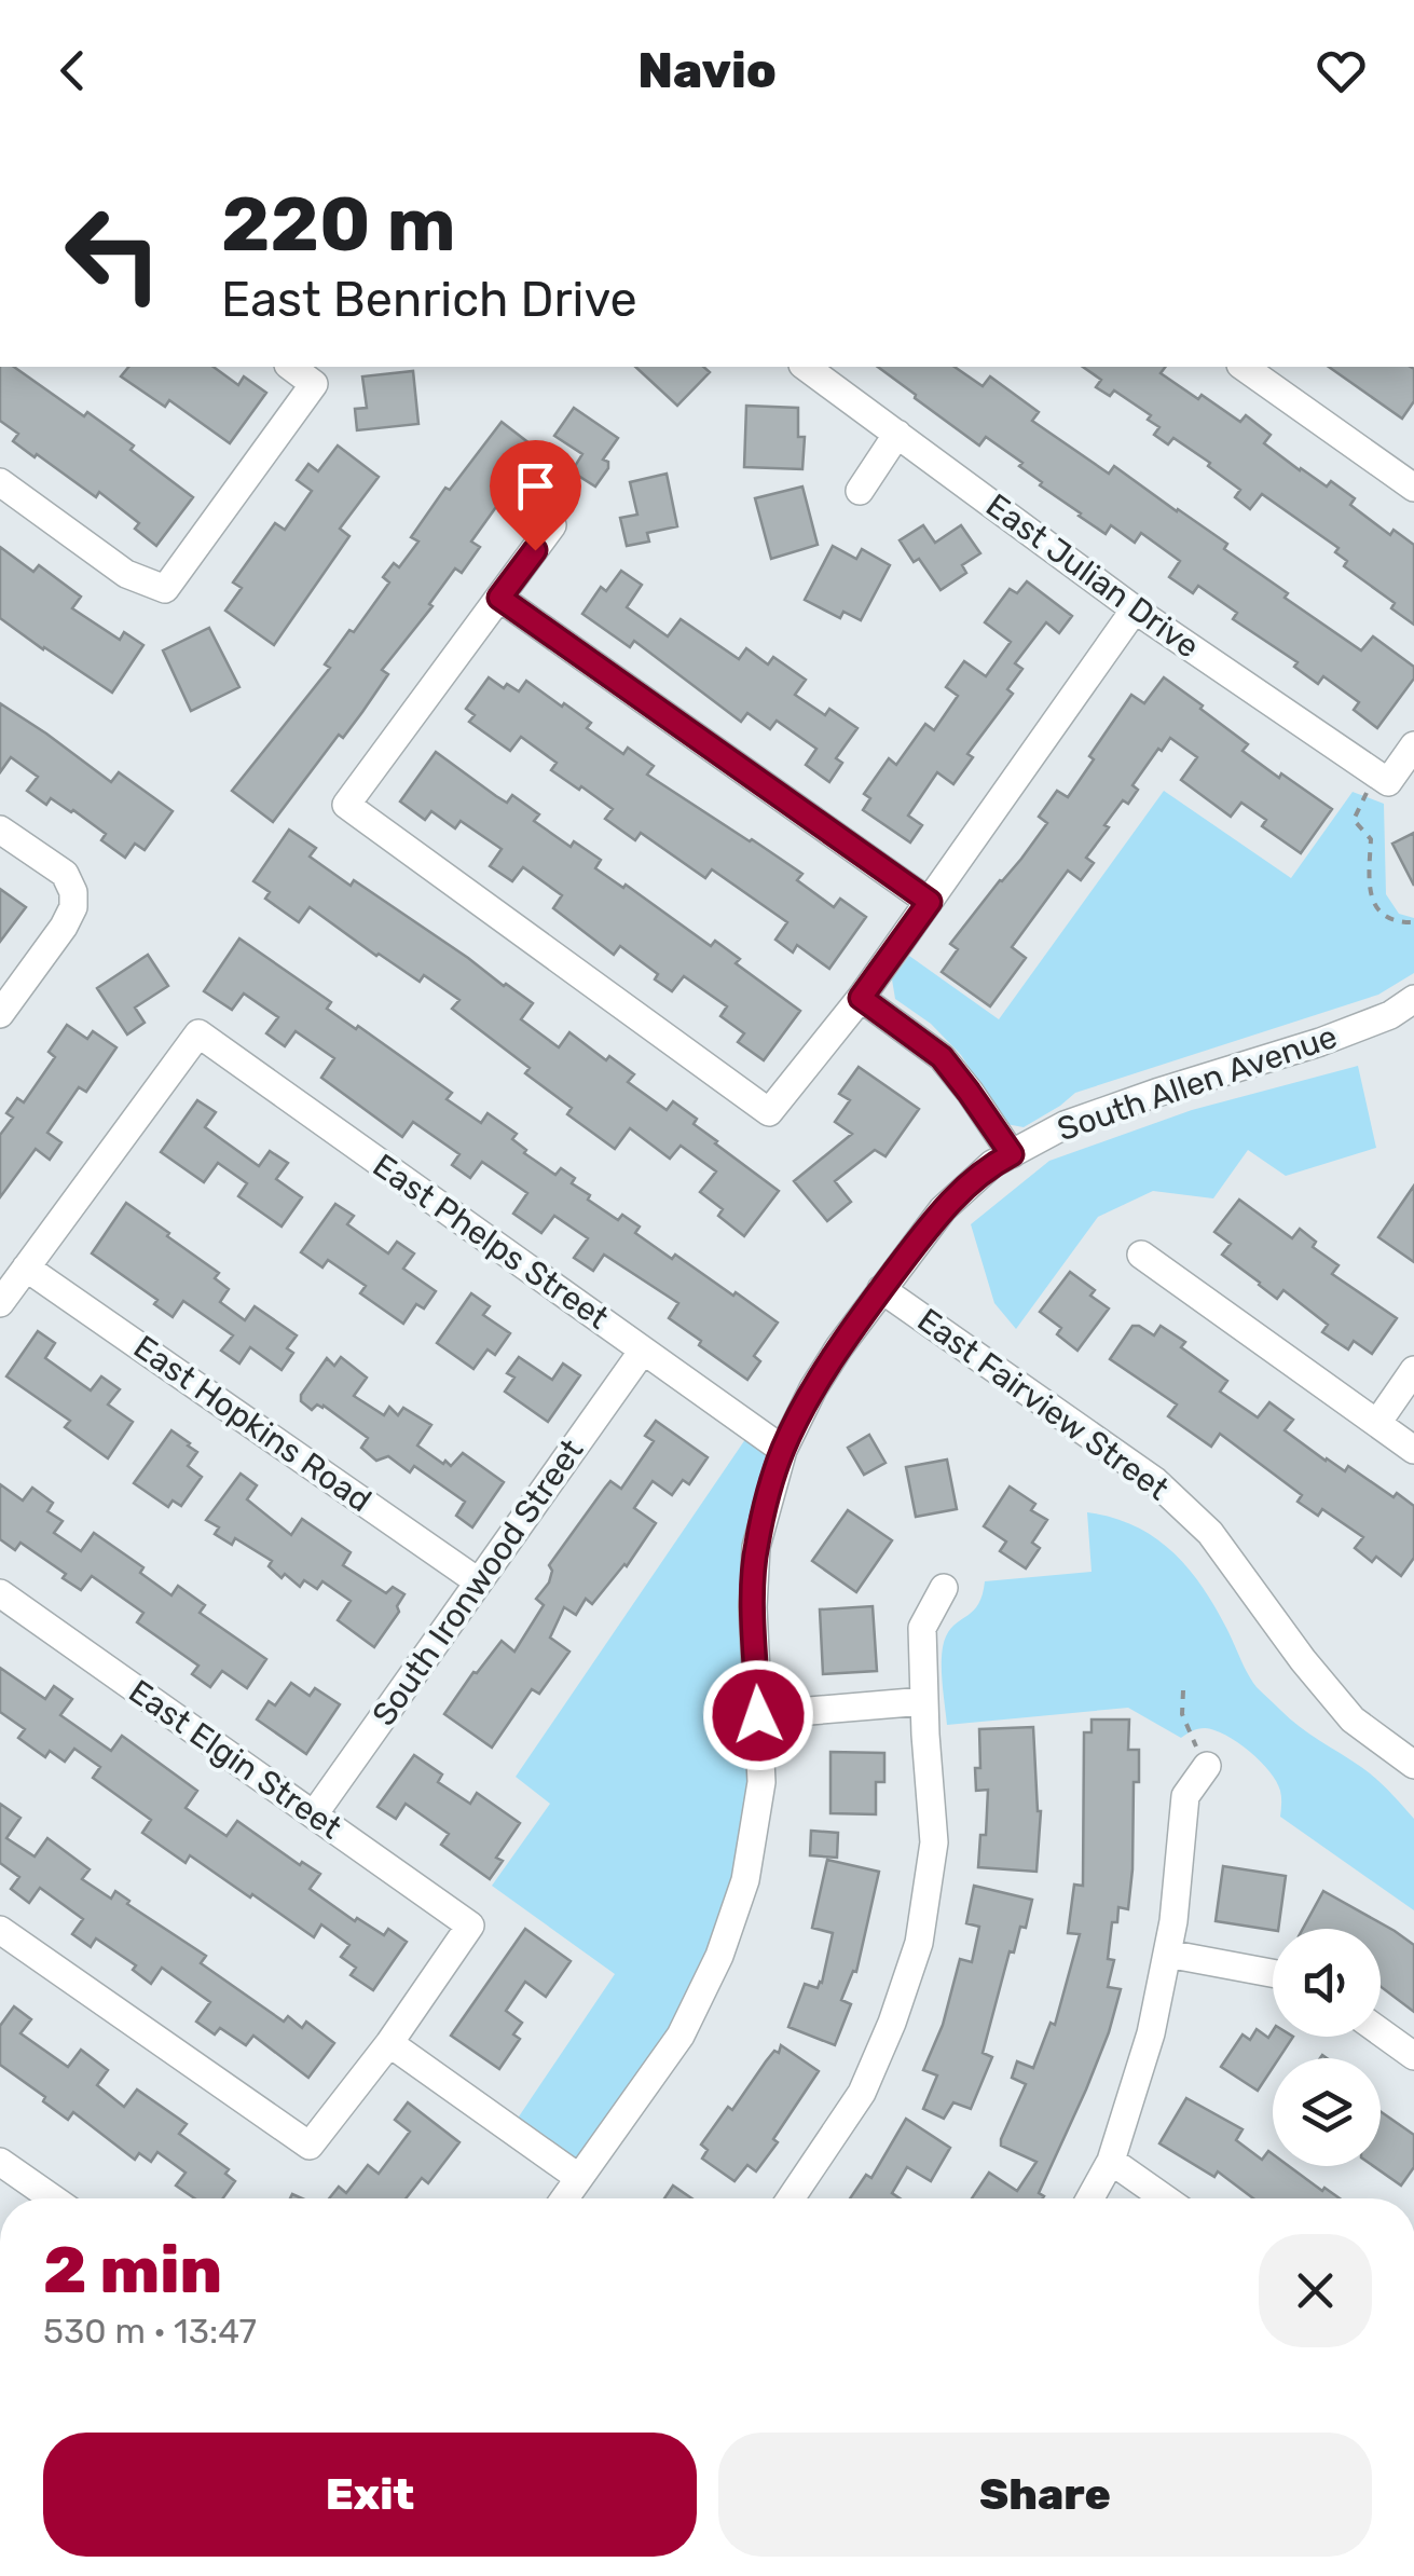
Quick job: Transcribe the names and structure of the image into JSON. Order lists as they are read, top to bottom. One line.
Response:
{"streets":{"street":["East Julian Drive","South Allen Avenue","East Phelps Street","East Fairview Street","East Hopkins Road","South Ironwood Street","East Elgin Street"]},"crossings":[["South Allen Avenue","East Phelps Street"],["South Allen Avenue","East Fairview Street"],["East Phelps Street","East Hopkins Road"],["East Phelps Street","South Ironwood Street"],["East Hopkins Road","South Ironwood Street"],["South Ironwood Street","East Elgin Street"]],"page":{"header":"Navio","turn":["220 m","East Benrich Drive"],"heading":["2 min","530 m · 13:47"],"buttons":["Exit","Share"]}}
